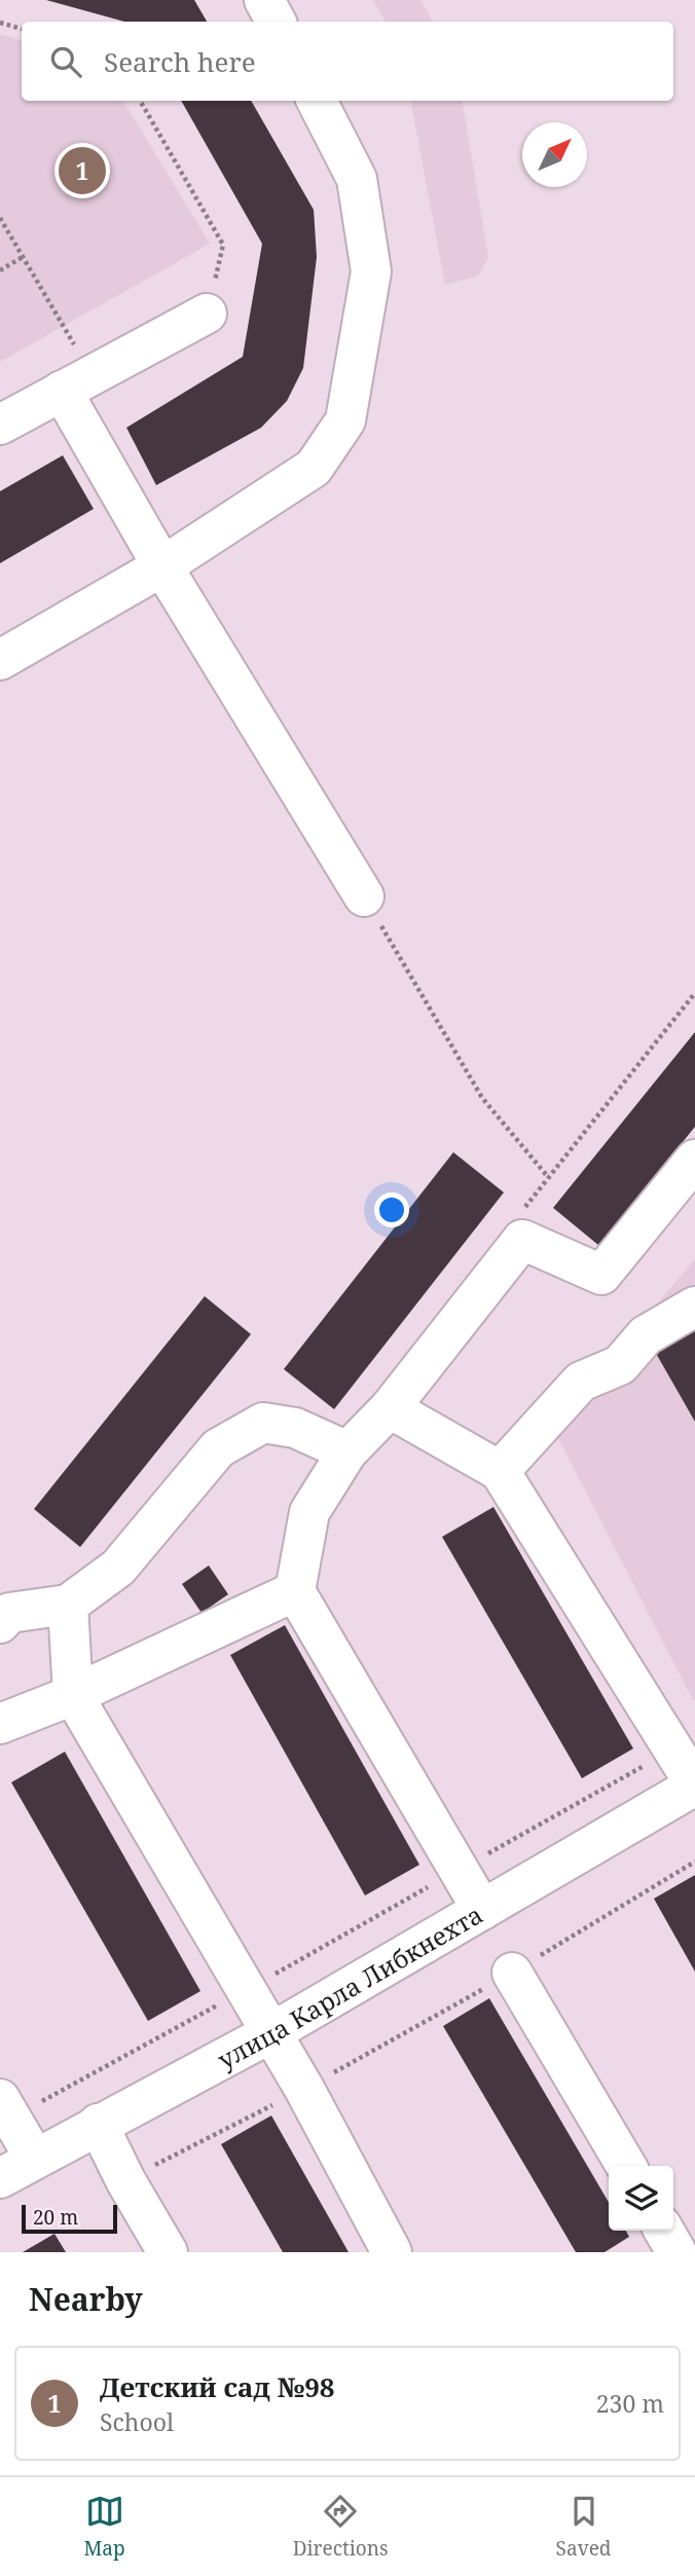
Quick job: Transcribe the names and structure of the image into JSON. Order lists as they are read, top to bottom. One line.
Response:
{"streets":{"street":["улица Карла Либкнехта"]},"scale_bar":"20 m","north":"top right","page":{"search":"Search here","pins":"1","scale":"20 m","heading":"Nearby","list":[{"mark":"1","name":"Детский сад №98","note":"School","value":"230 m"}],"nav":["Map","Directions","Saved"]}}
